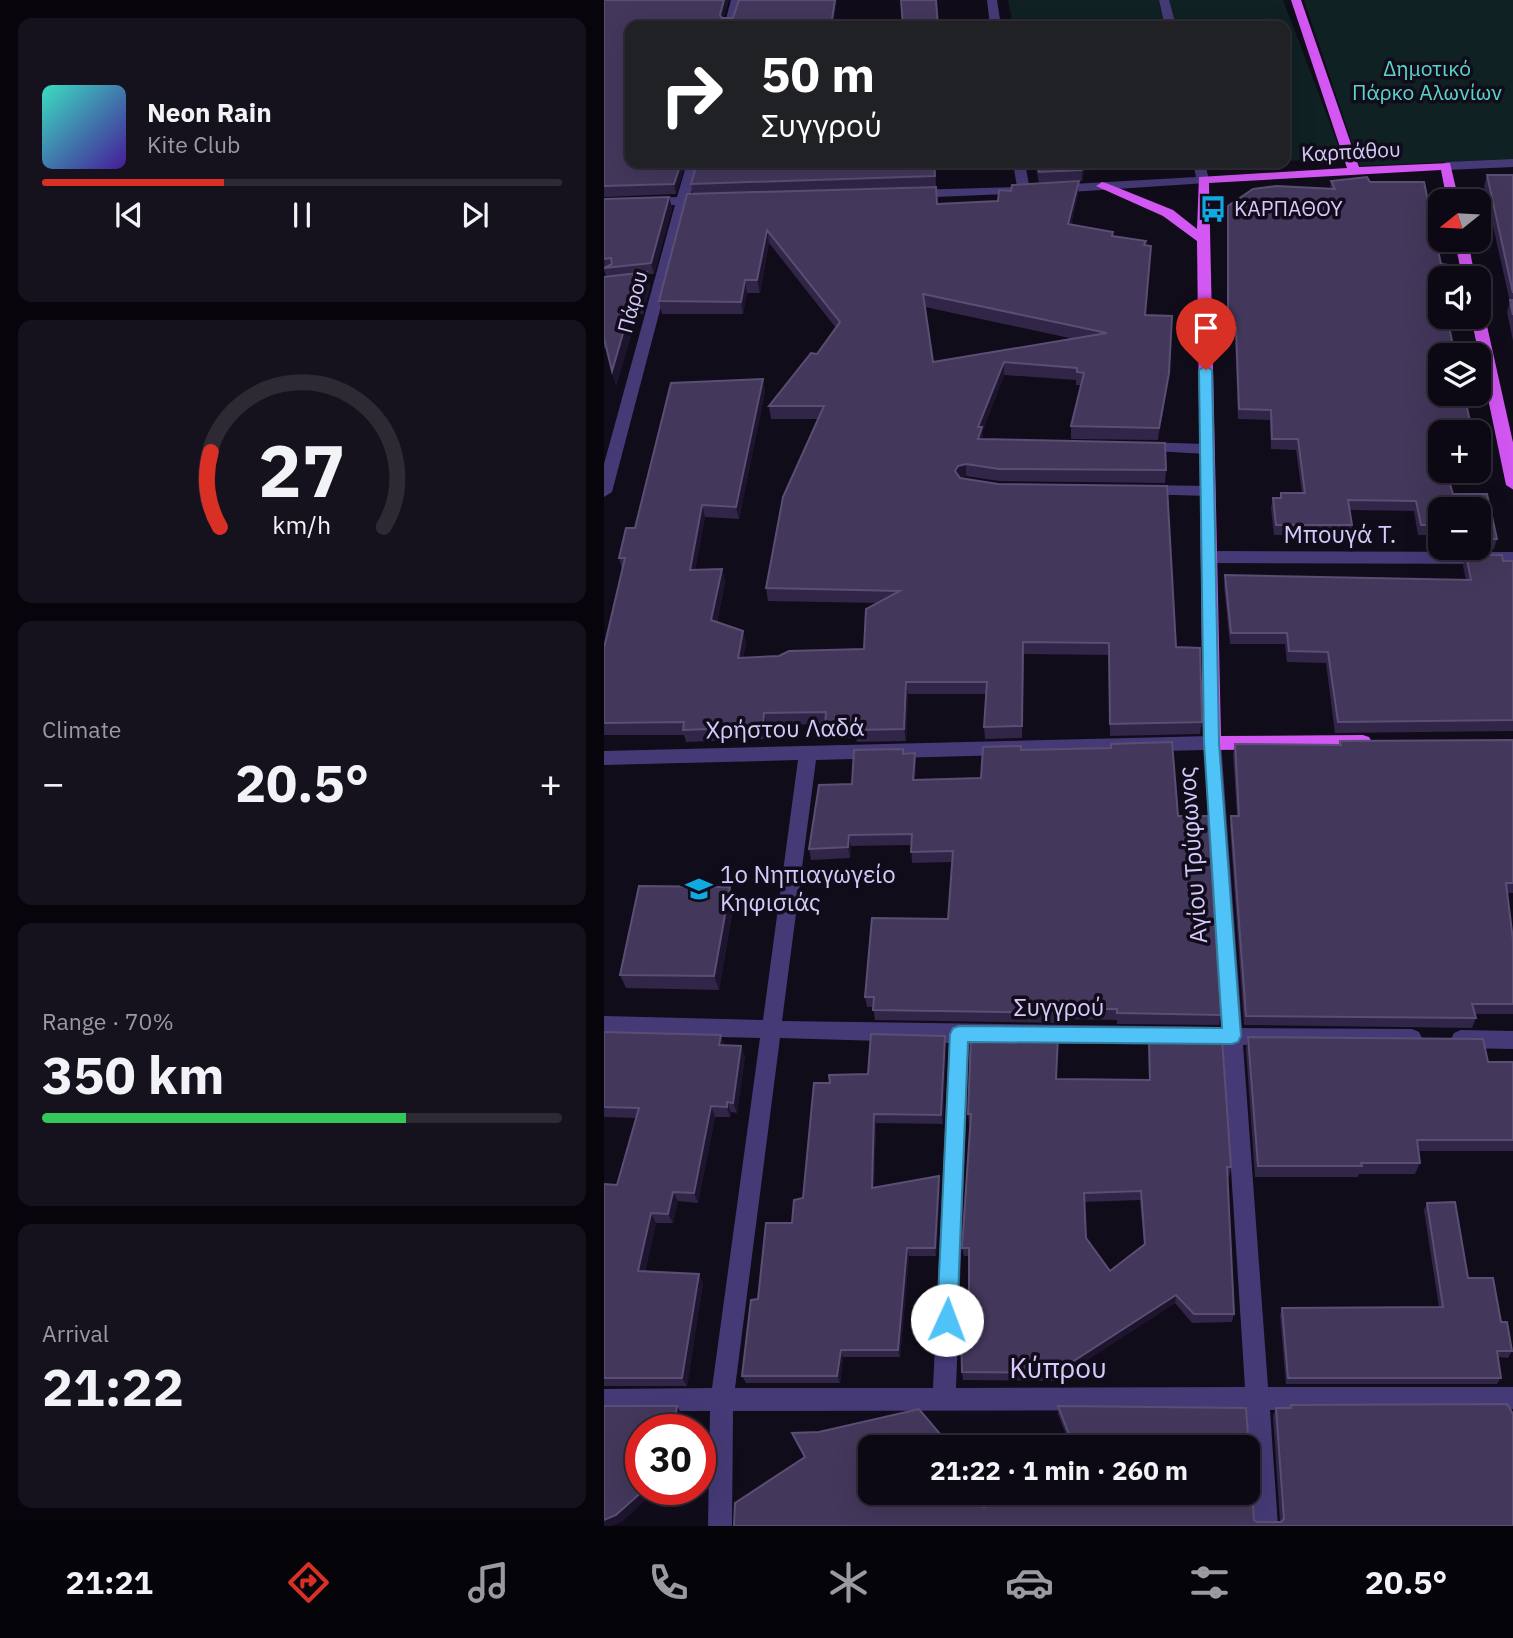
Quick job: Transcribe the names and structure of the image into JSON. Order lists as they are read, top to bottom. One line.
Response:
{"streets":{"main road":["Καρπάθου","Χρήστου Λαδά","Αγίου Τρύφωνος"],"street":["Πάρου","Μπουγά Τ.","Συγγρού","Κύπρου"]},"crossings":[["Καρπάθου","Αγίου Τρύφωνος"],["Μπουγά Τ.","Αγίου Τρύφωνος"],["Χρήστου Λαδά","Αγίου Τρύφωνος"],["Αγίου Τρύφωνος","Συγγρού"],["Αγίου Τρύφωνος","Κύπρου"]],"parks":["Δημοτικό Πάρκο Αλωνίων"],"places":{"bus stop":["ΚΑΡΠΑΘΟΥ"],"school or university":["1ο Νηπιαγωγείο Κηφισιάς"]},"north":"left","page":{"turn":["50 m","Συγγρού"],"song":["Neon Rain","Kite Club"],"map_buttons":["+","−"],"tile":["Climate",["Range · 70%","350 km"],["Arrival","21:22"]],"heat":["−","20.5°","+"],"limit":"30","trip":"21:22 · 1 min · 260 m","tabs":["21:21","20.5°"],"gauge":["27","km/h"]}}
